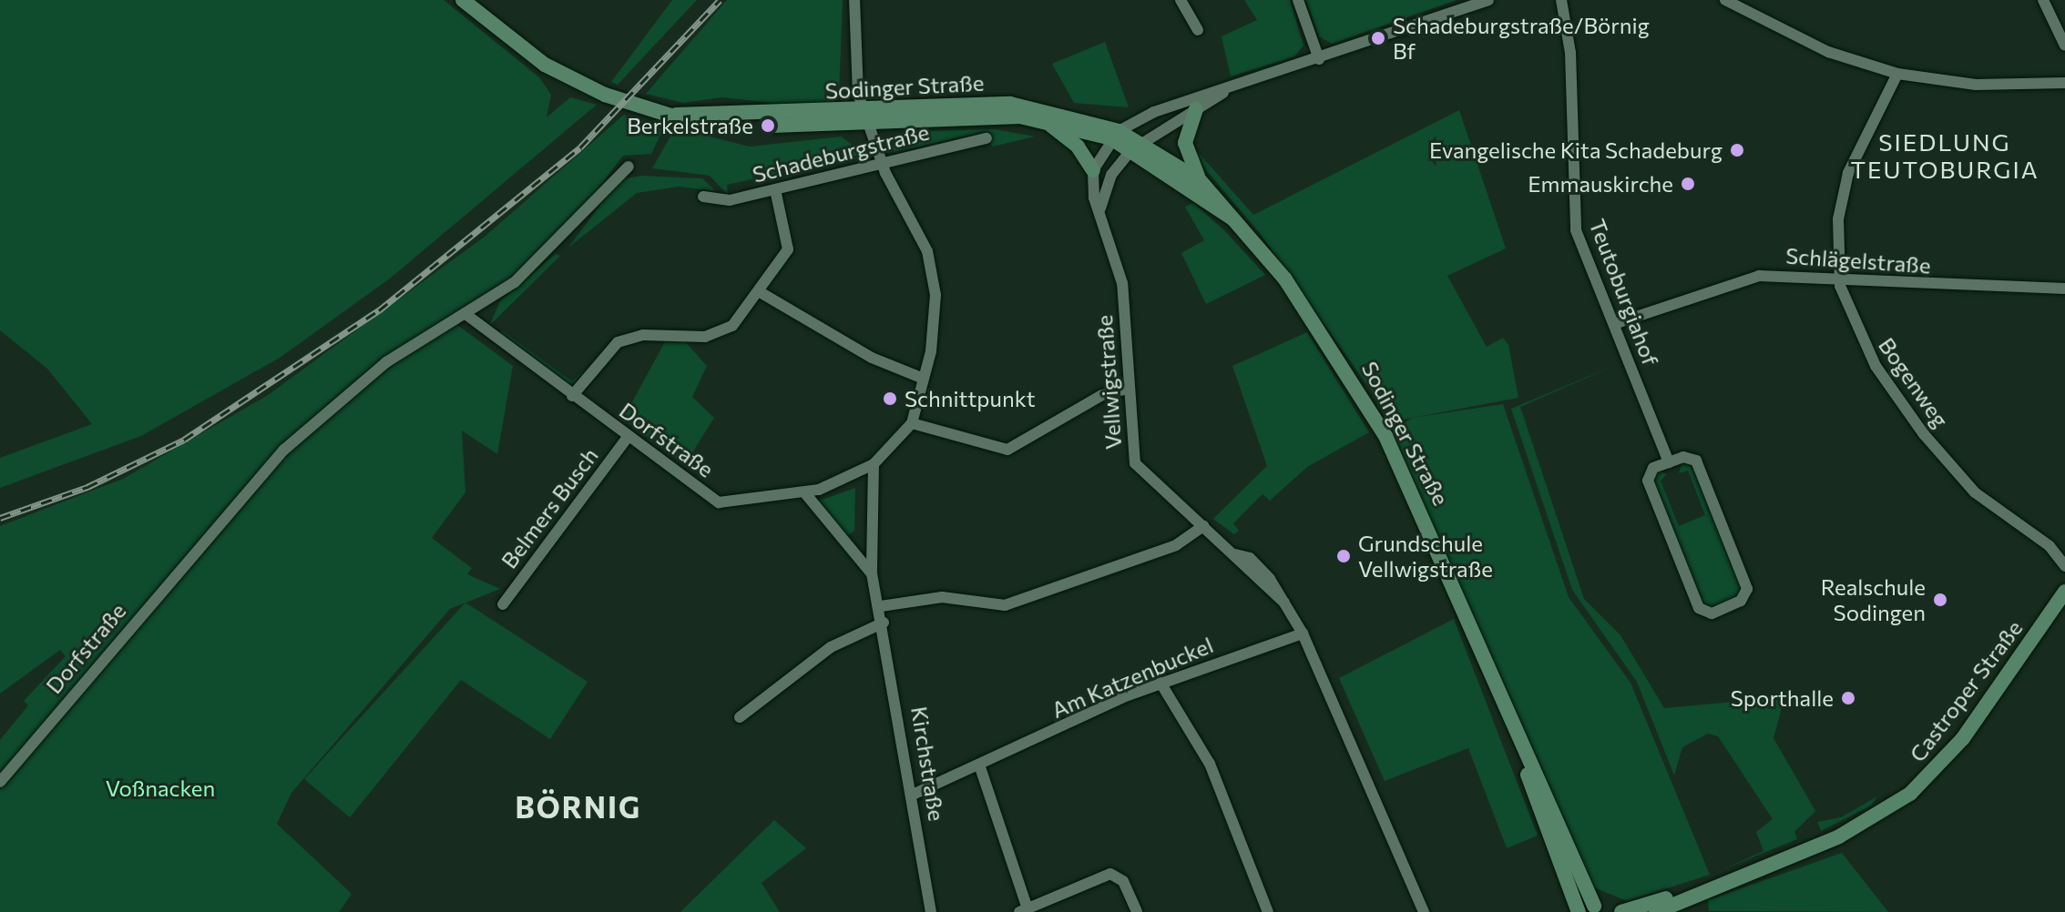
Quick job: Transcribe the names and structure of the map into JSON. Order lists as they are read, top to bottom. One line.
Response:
{"streets":{"main road":["Sodinger Straße","Castroper Straße"],"street":["Schadeburgstraße","Schlägelstraße","Teutoburgiahof","Vellwigstraße","Bogenweg","Dorfstraße","Belmers Busch","Am Katzenbuckel","Kirchstraße"]},"crossings":[["Sodinger Straße","Dorfstraße"],["Schadeburgstraße","Dorfstraße"],["Schlägelstraße","Teutoburgiahof"],["Schlägelstraße","Bogenweg"],["Vellwigstraße","Am Katzenbuckel"],["Dorfstraße","Belmers Busch"],["Dorfstraße","Kirchstraße"],["Am Katzenbuckel","Kirchstraße"]],"districts":["SIEDLUNG TEUTOBURGIA","BÖRNIG"],"parks":["Voßnacken"],"places":["Schadeburgstraße/Börnig Bf","Berkelstraße","Evangelische Kita Schadeburg","Emmauskirche","Schnittpunkt","Grundschule Vellwigstraße","Realschule Sodingen","Sporthalle"]}
